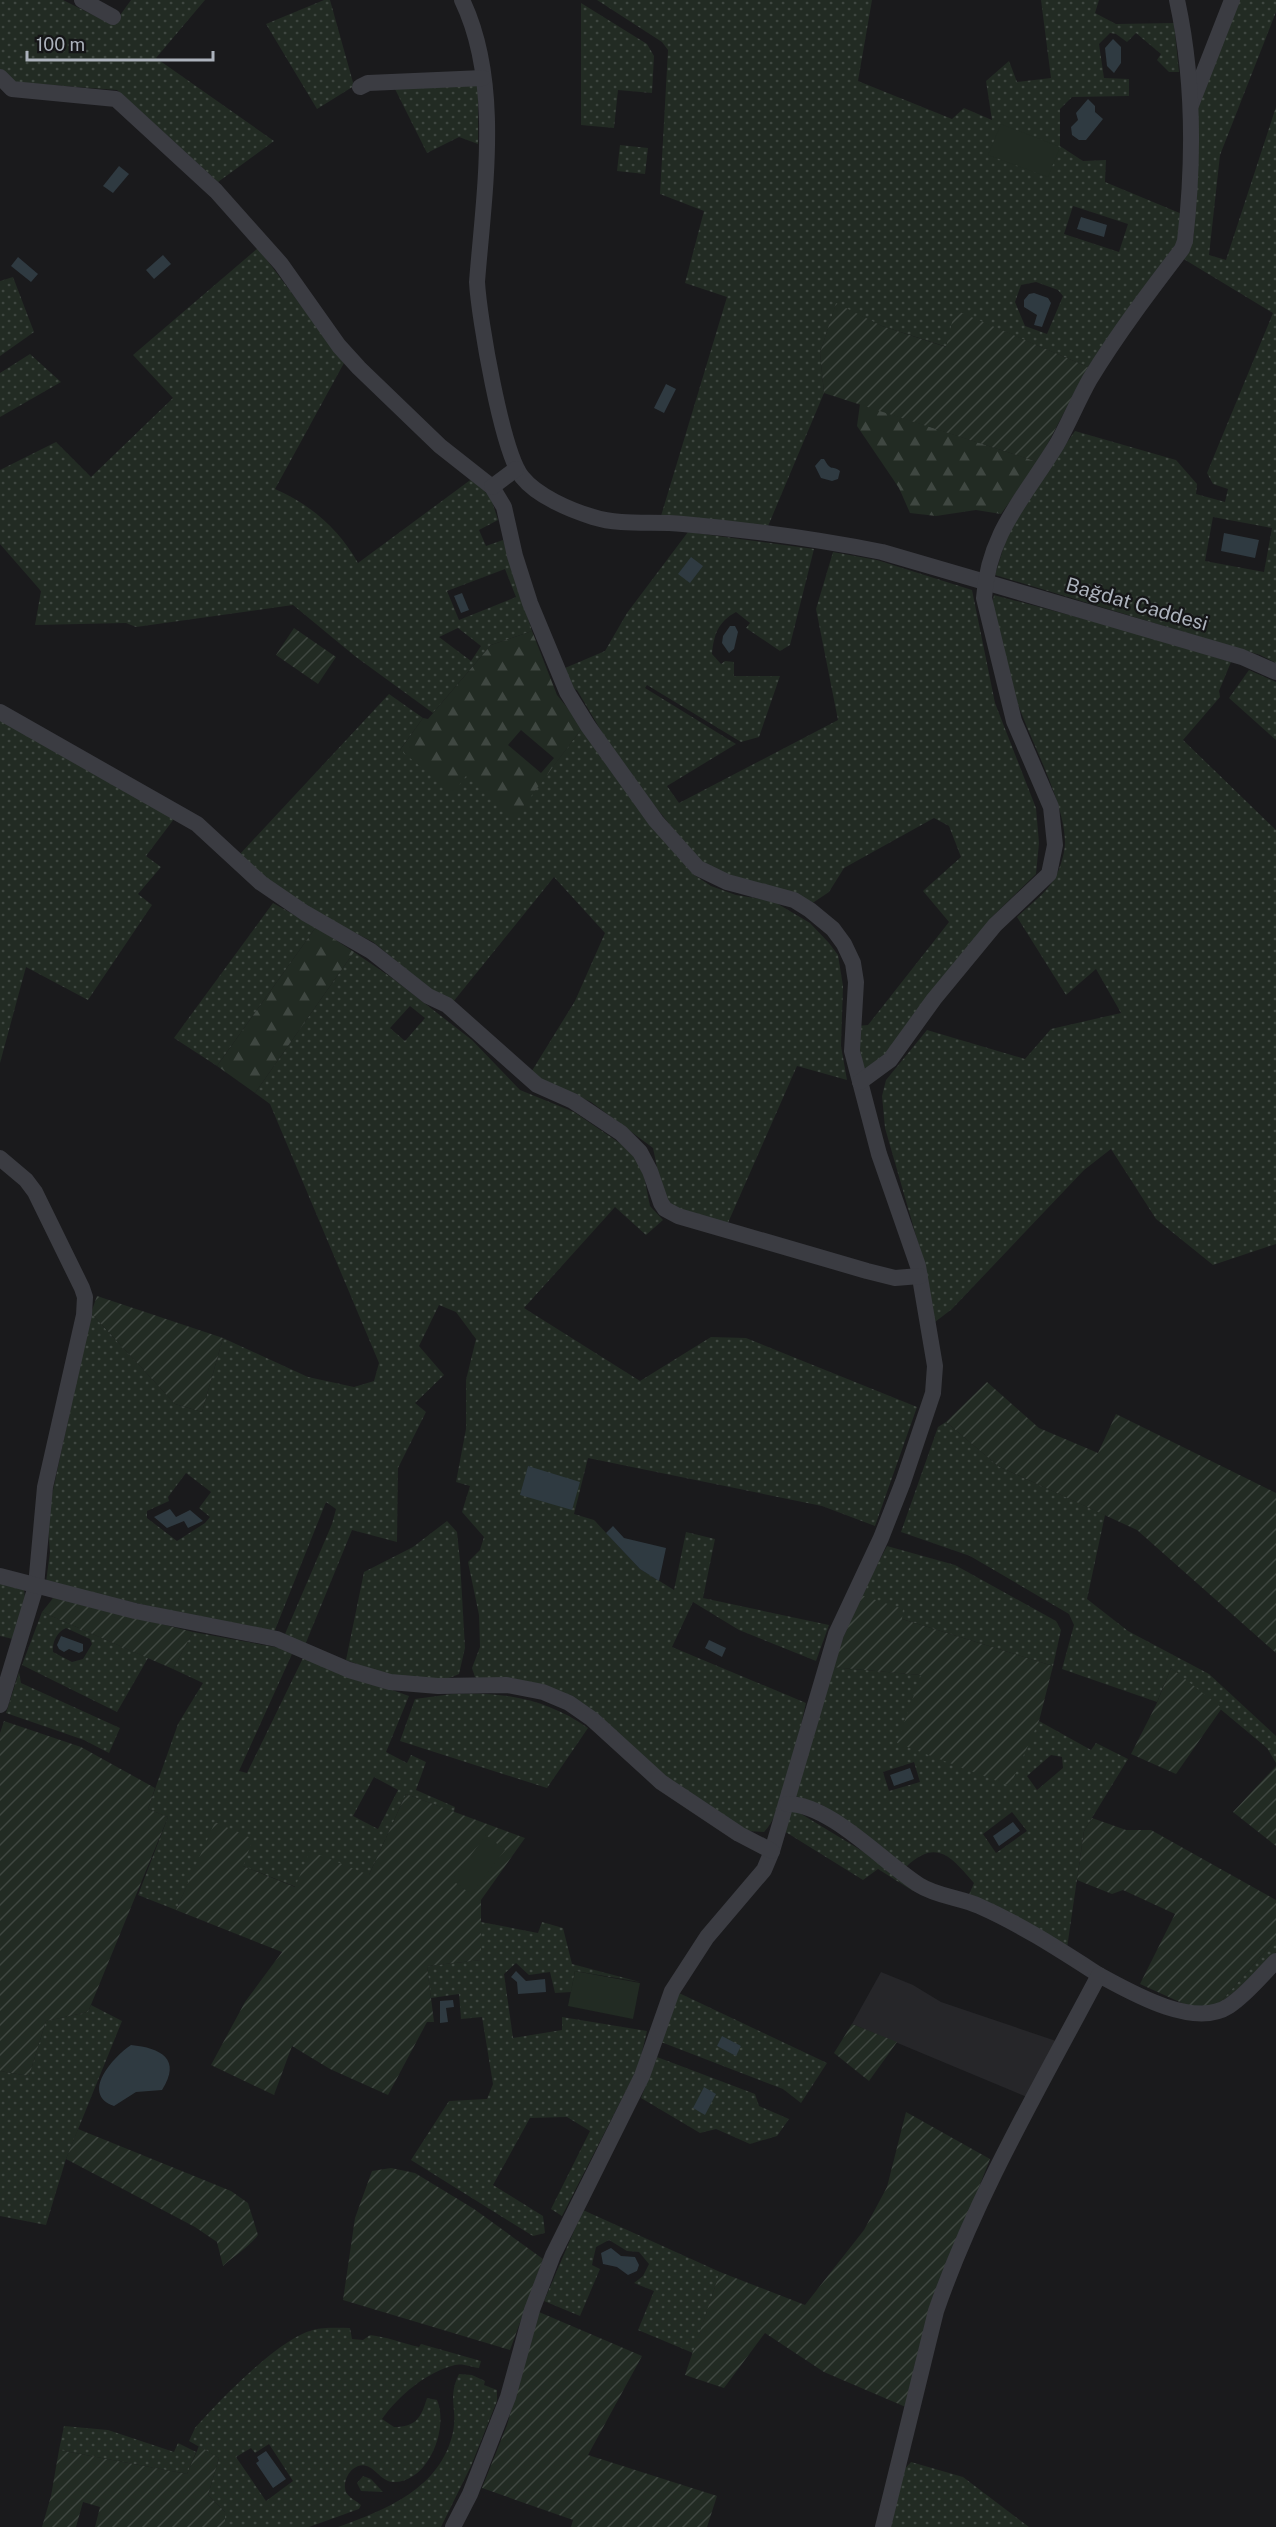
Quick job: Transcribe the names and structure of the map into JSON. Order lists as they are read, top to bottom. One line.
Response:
{"streets":{"street":["Bağdat Caddesi"]},"scale_bar":"100 m"}
